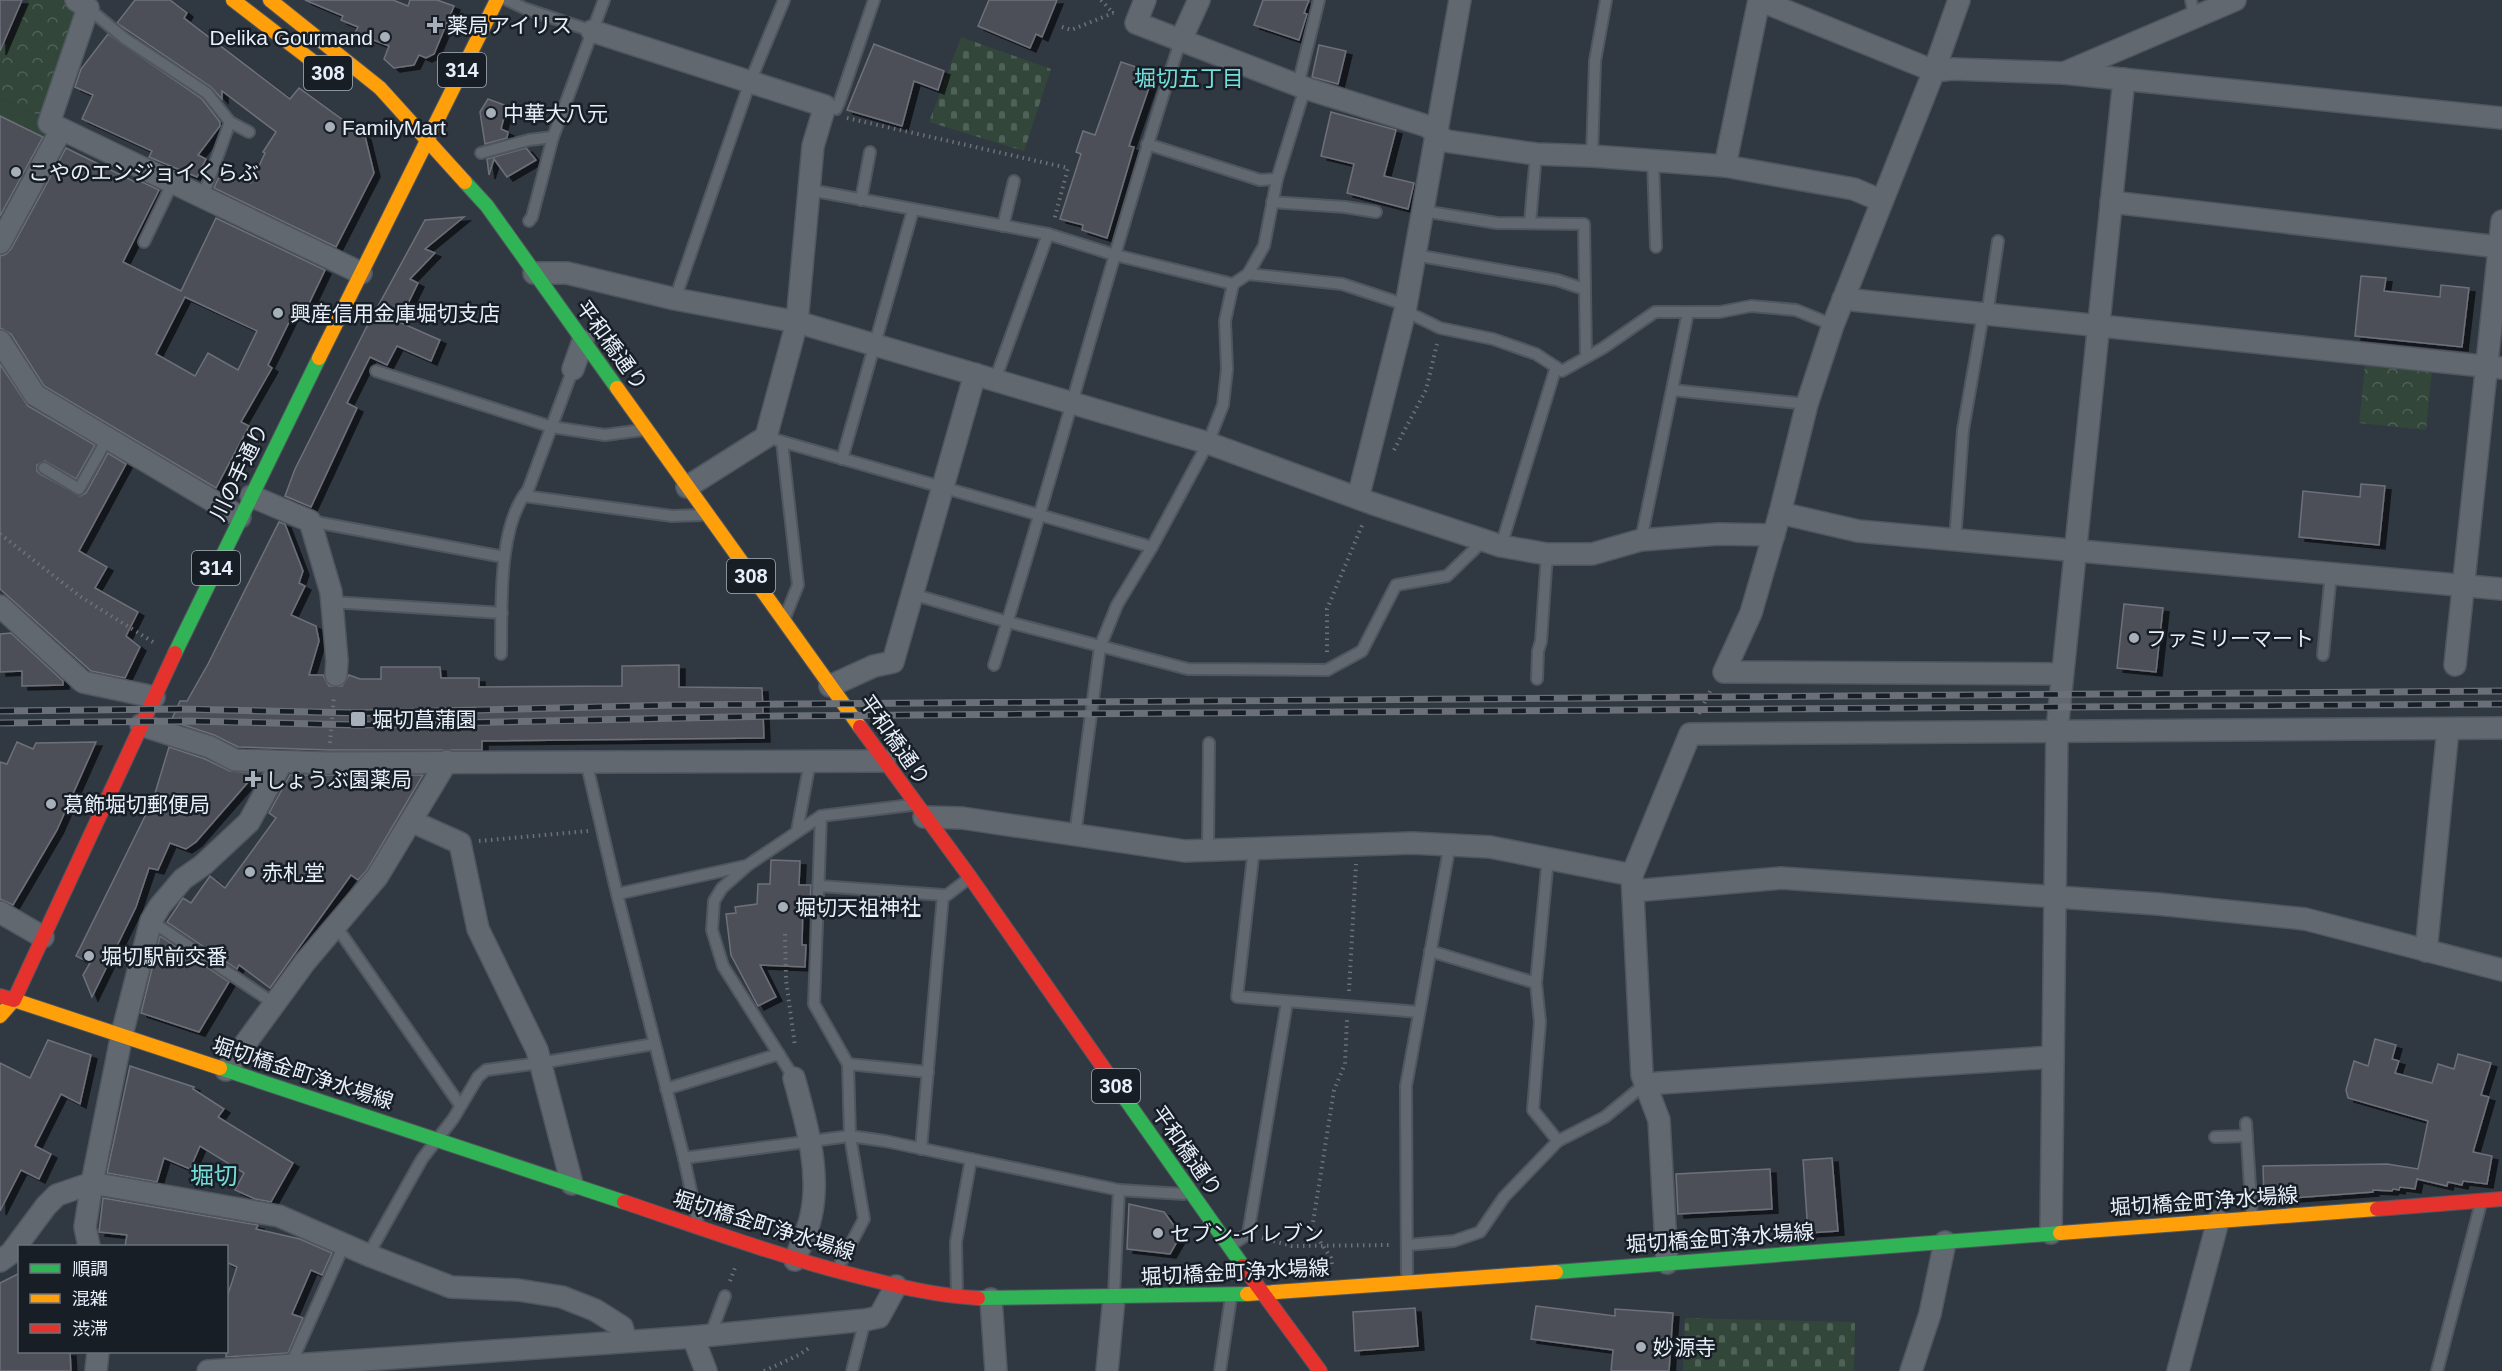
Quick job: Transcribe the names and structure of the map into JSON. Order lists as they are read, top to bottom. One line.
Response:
{"streets":{"main road":["314","308","平和橋通り","川の手通り","堀切橋金町浄水場線"]},"crossings":[["平和橋通り","川の手通り"],["平和橋通り","堀切橋金町浄水場線"],["川の手通り","堀切橋金町浄水場線"]],"districts":["堀切五丁目","堀切"],"places":{"health":["薬局アイリス","しょうぶ園薬局"],"other":["Delika Gourmand","中華大八元","FamilyMart","こやのエンジョイくらぶ","興産信用金庫堀切支店","ファミリーマート","葛飾堀切郵便局","赤札堂","堀切天祖神社","堀切駅前交番","セブン-イレブン","妙源寺"],"transit":["堀切菖蒲園"]},"legend":["順調","混雑","渋滞"]}
